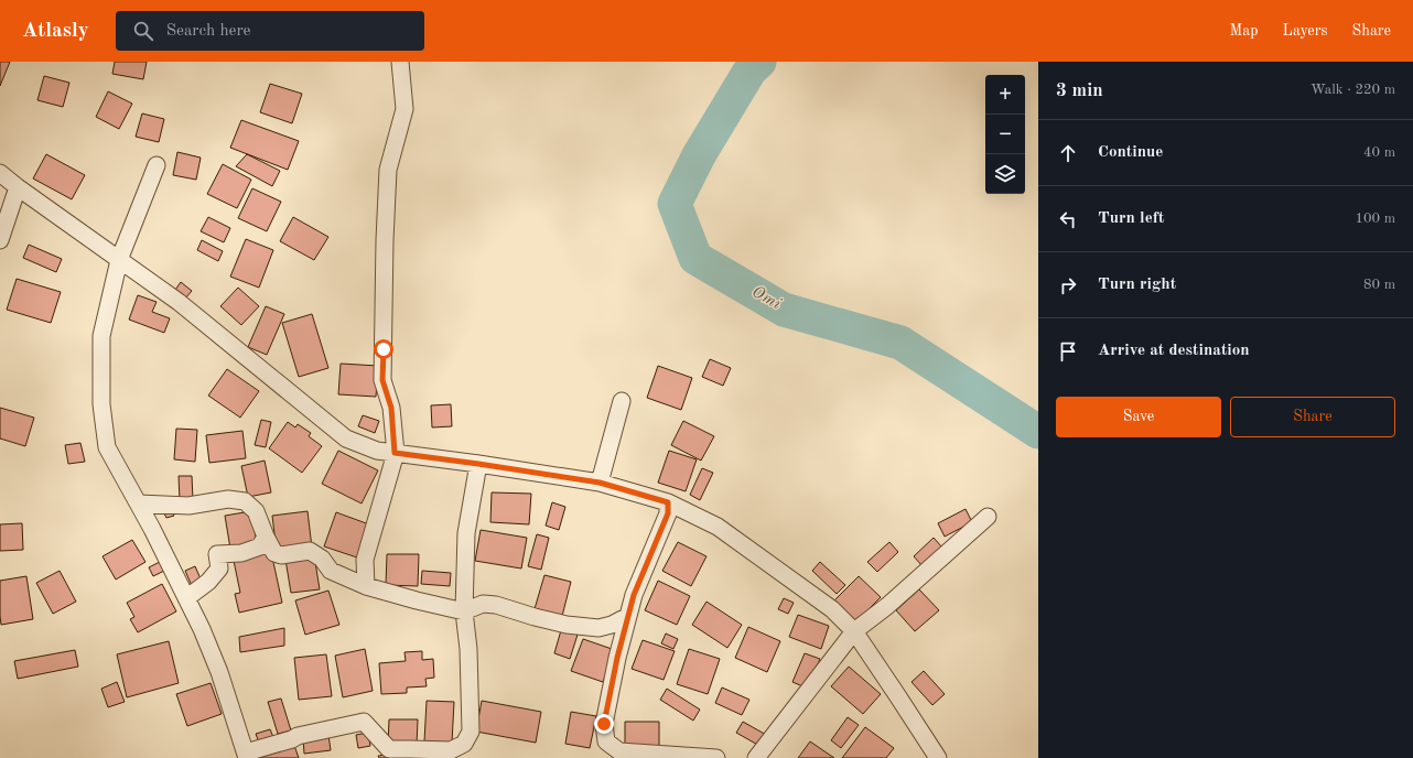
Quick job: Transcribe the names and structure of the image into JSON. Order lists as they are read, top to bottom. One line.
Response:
{"water":["Omi"],"page":{"header":"Atlasly","search":"Search here","nav":["Map","Layers","Share"],"heading":["3 min","Walk · 220 m"],"map_buttons":["+","−"],"list":[["Continue","40 m"],["Turn left","100 m"],["Turn right","80 m"],"Arrive at destination"],"buttons":["Save","Share"]}}
